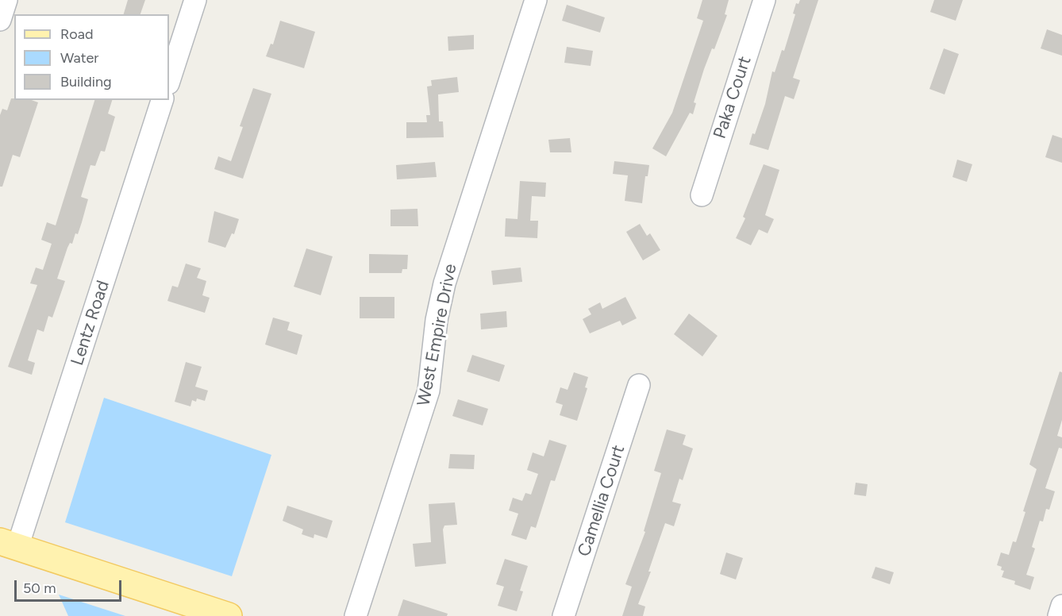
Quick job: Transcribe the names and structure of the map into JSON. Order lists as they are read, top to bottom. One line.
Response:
{"streets":{"street":["Paka Court","Lentz Road","West Empire Drive","Camellia Court"]},"legend":["Road","Water","Building"],"scale_bar":"50 m"}
